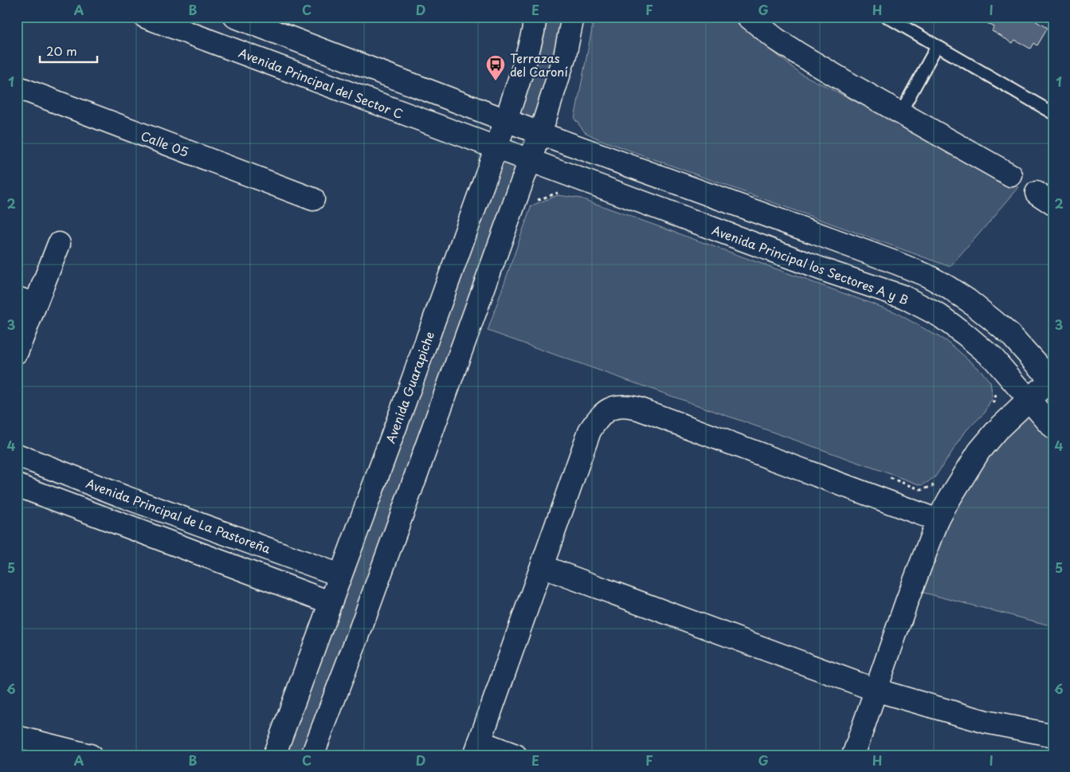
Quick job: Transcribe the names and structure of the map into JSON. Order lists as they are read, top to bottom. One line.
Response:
{"streets":{"street":["Avenida Principal del Sector C","Calle 05","Avenida Principal los Sectores A y B","Avenida Guarapiche","Avenida Principal de La Pastoreña"]},"crossings":[["Avenida Principal del Sector C","Avenida Principal los Sectores A y B"],["Avenida Principal del Sector C","Avenida Guarapiche"],["Avenida Guarapiche","Avenida Principal de La Pastoreña"]],"places":{"bus stop":["Terrazas del Caroní"]},"scale_bar":"20 m","grid":{"columns":["A","B","C","D","E","F","G","H","I"],"rows":["1","2","3","4","5","6"]}}
